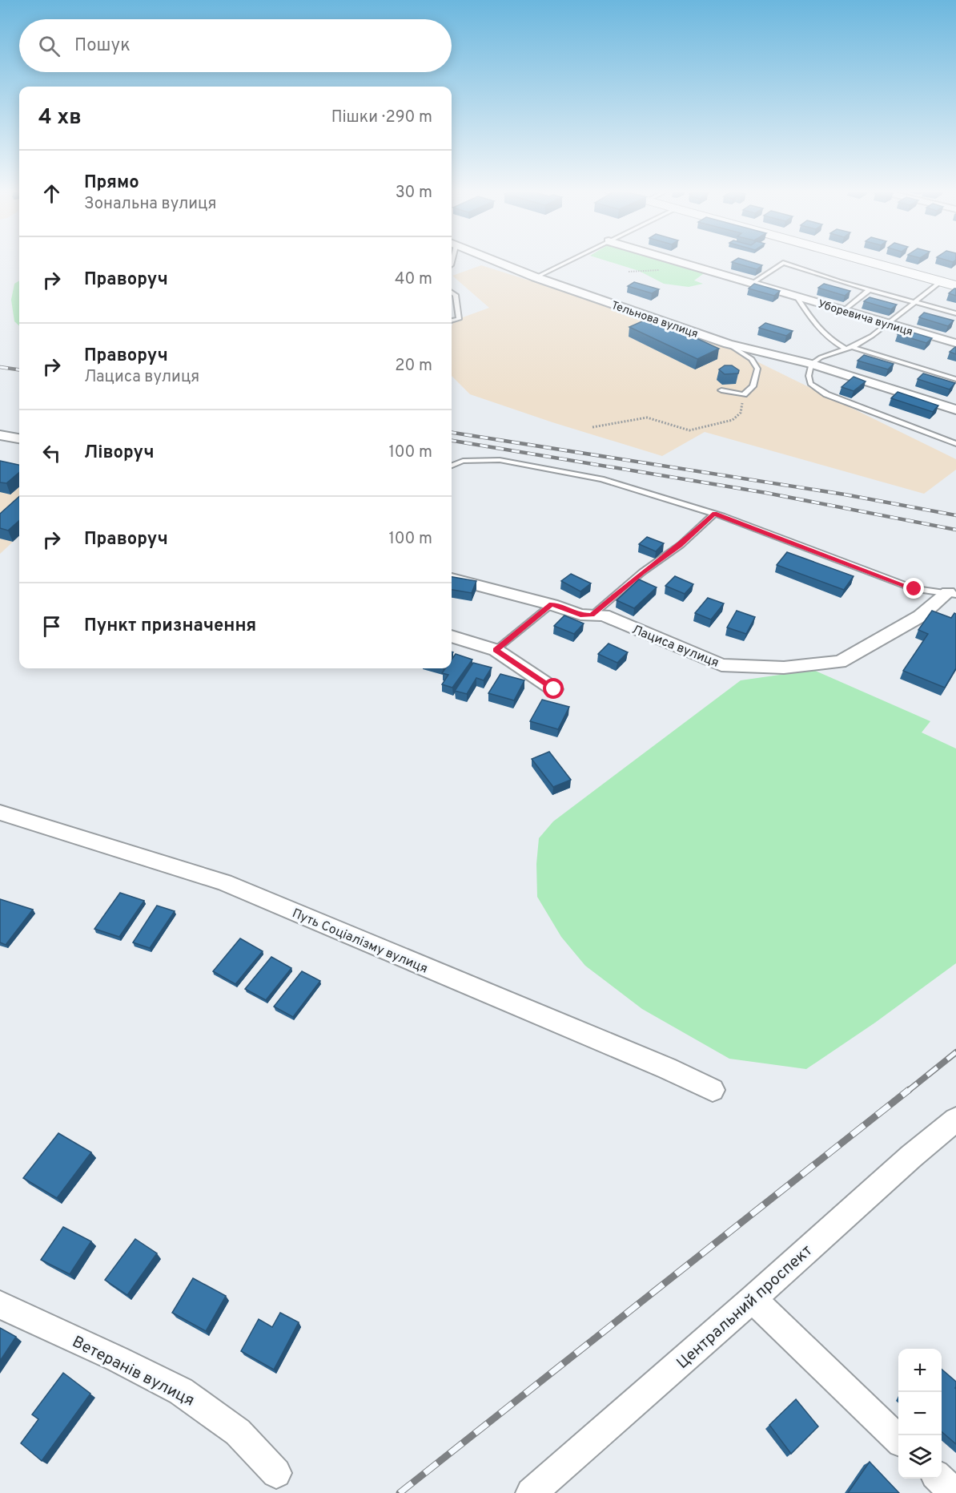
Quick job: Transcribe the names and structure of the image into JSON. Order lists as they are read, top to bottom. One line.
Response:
{"streets":{"street":["Уборевича вулиця","Тельнова вулиця","Лациса вулиця","Путь Соціалізму вулиця","Центральний проспект","Ветеранів вулиця"]},"page":{"search":"Пошук","heading":["4 хв","Пішки · 290 m"],"list":[["Прямо","Зональна вулиця","30 m"],["Праворуч","40 m"],["Праворуч","Лациса вулиця","20 m"],["Ліворуч","100 m"],["Праворуч","100 m"],"Пункт призначення"],"map_buttons":["+","−"]}}
